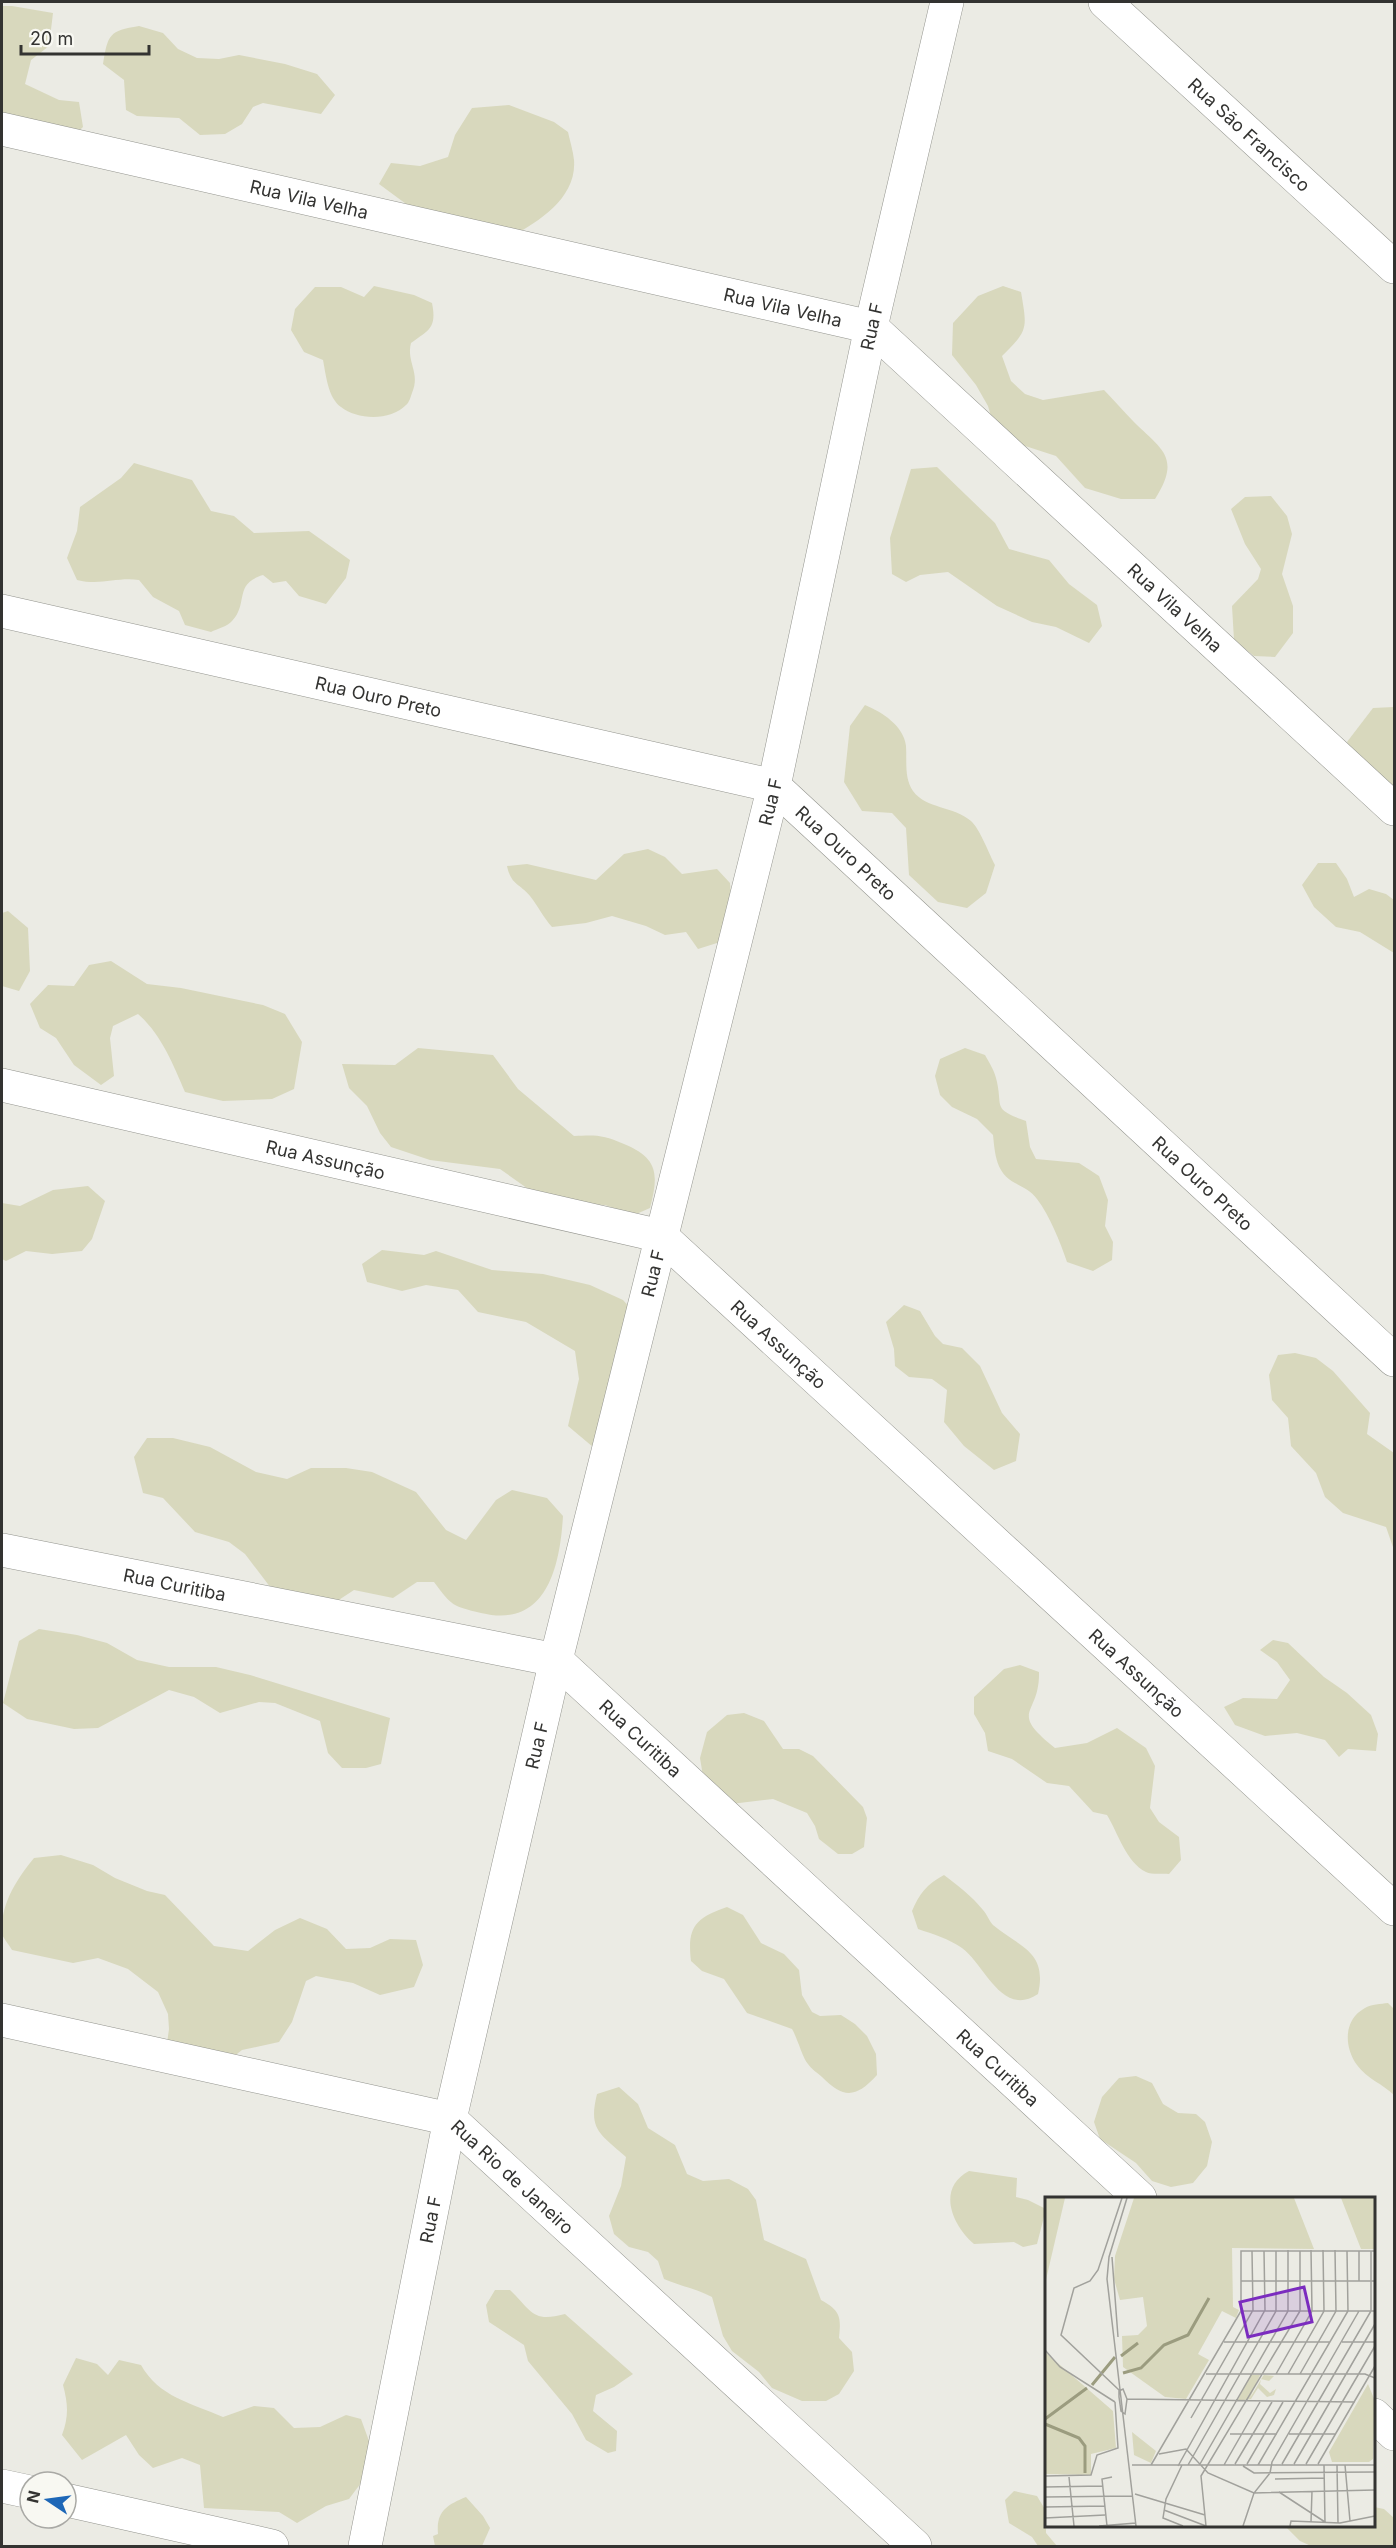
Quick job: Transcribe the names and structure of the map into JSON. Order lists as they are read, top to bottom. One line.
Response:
{"streets":{"street":["Rua São Francisco","Rua Vila Velha","Rua F","Rua Ouro Preto","Rua Assunção","Rua Curitiba","Rua Rio de Janeiro"]},"crossings":[["Rua Vila Velha","Rua F"],["Rua F","Rua Ouro Preto"],["Rua F","Rua Assunção"],["Rua F","Rua Curitiba"],["Rua F","Rua Rio de Janeiro"]],"scale_bar":"20 m","north":"left"}
